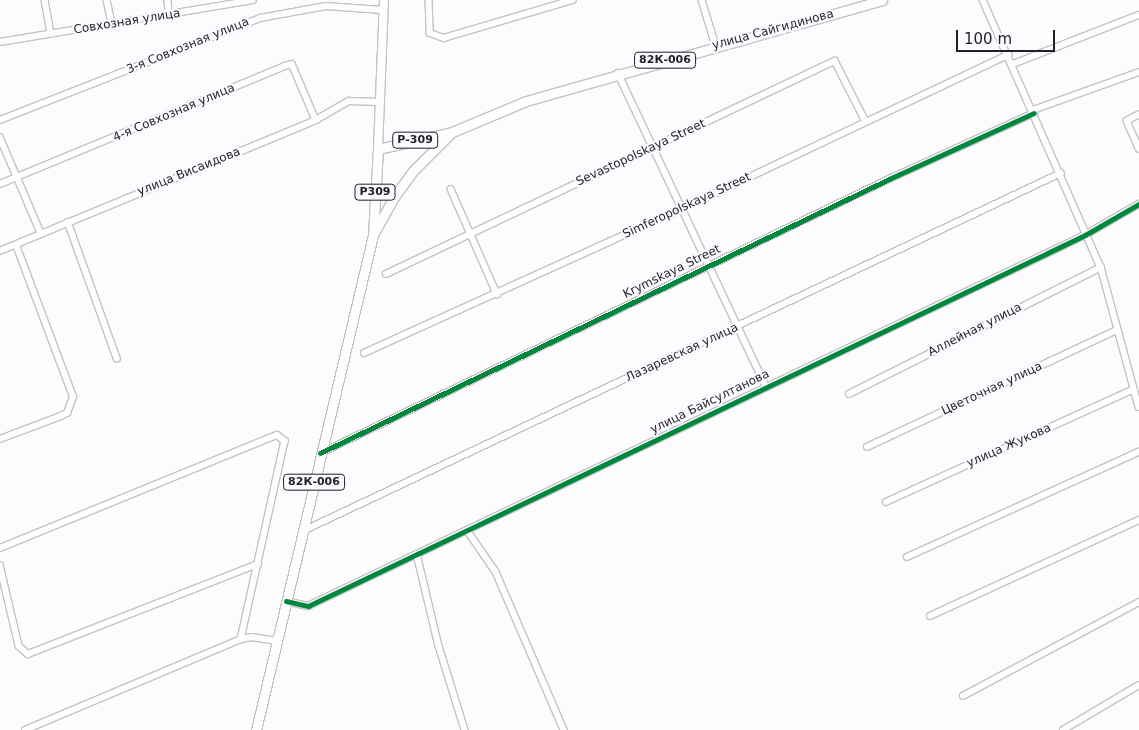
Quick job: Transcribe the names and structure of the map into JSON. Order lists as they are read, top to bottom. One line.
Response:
{"streets":{"main road":["улица Сайгидинова","82К-006","Р-309","Р309"],"street":["Совхозная улица","3-я Совхозная улица","4-я Совхозная улица","Sevastopolskaya Street","улица Висаидова","Simferopolskaya Street","Krymskaya Street","Аллейная улица","Лазаревская улица","Цветочная улица","улица Байсултанова","улица Жукова"]},"crossings":[["улица Сайгидинова","82К-006"],["улица Сайгидинова","Р309"],["82К-006","Р309"],["82К-006","Krymskaya Street"],["82К-006","Лазаревская улица"],["82К-006","улица Байсултанова"],["4-я Совхозная улица","улица Висаидова"],["Sevastopolskaya Street","Simferopolskaya Street"]],"scale_bar":"100 m"}
